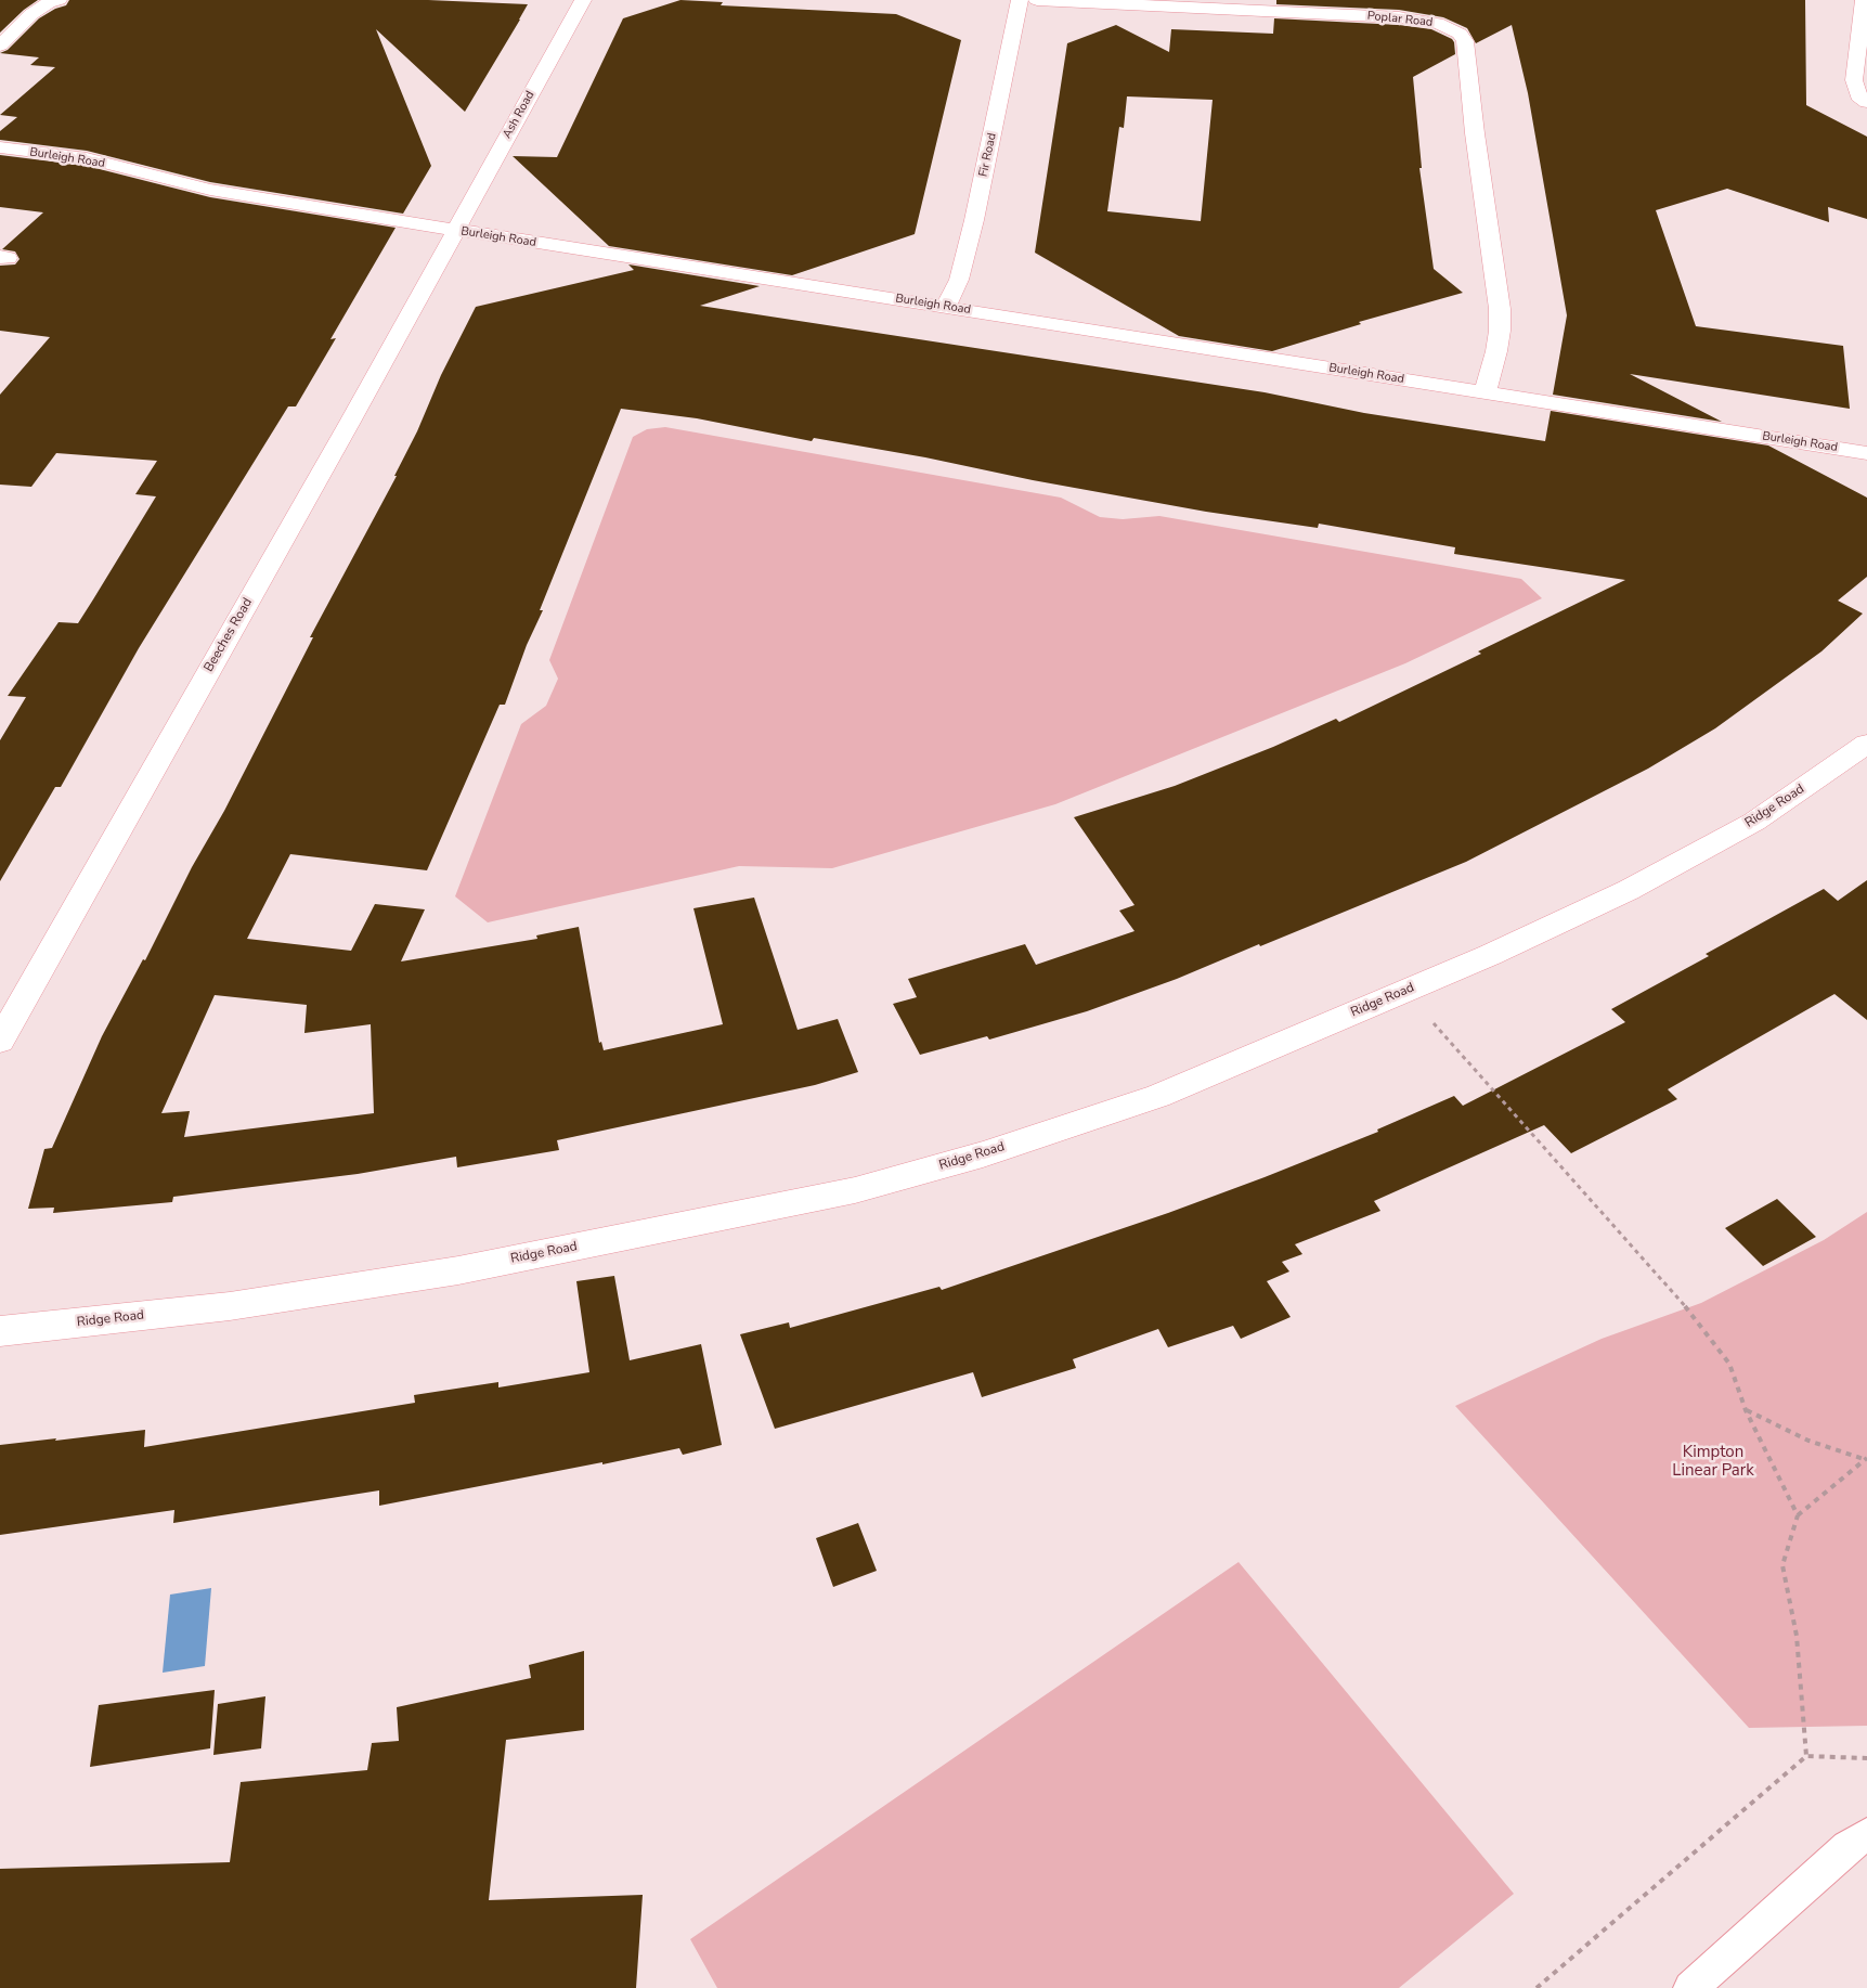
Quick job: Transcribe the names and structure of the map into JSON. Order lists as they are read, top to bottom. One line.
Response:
{"streets":{"street":["Poplar Road","Ash Road","Fir Road","Burleigh Road","Beeches Road","Ridge Road"]},"crossings":[["Poplar Road","Burleigh Road"],["Ash Road","Burleigh Road"],["Ash Road","Beeches Road"],["Fir Road","Burleigh Road"],["Burleigh Road","Beeches Road"]],"parks":["Kimpton Linear Park"]}
